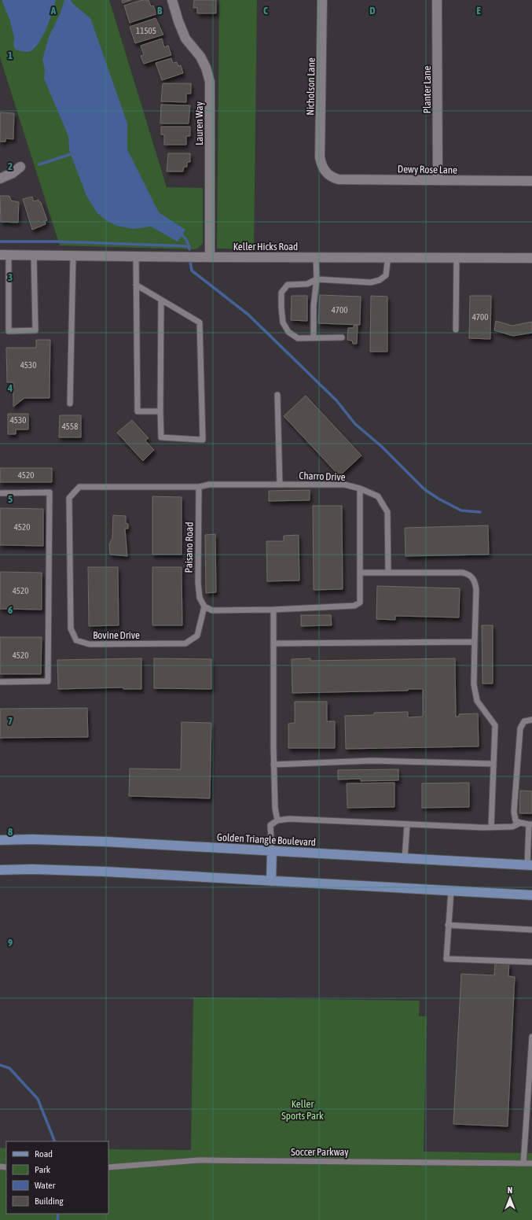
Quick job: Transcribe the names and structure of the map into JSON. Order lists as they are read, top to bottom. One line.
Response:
{"streets":{"main road":["Golden Triangle Boulevard"],"street":["Nicholson Lane","Planter Lane","Lauren Way","Dewy Rose Lane","Keller Hicks Road"],"lane":["Charro Drive","Paisano Road","Bovine Drive","Soccer Parkway"]},"crossings":[["Nicholson Lane","Dewy Rose Lane"],["Planter Lane","Dewy Rose Lane"],["Lauren Way","Keller Hicks Road"],["Charro Drive","Paisano Road"],["Charro Drive","Bovine Drive"],["Paisano Road","Bovine Drive"]],"parks":["Keller Sports Park"],"house_numbers":["11505","4700","4700","4530","4530","4558","4520","4520","4520","4520"],"legend":["Road","Park","Water","Building"],"north":"top","grid":{"columns":["A","B","C","D","E"],"rows":["1","2","3","4","5","6","7","8","9"]}}
